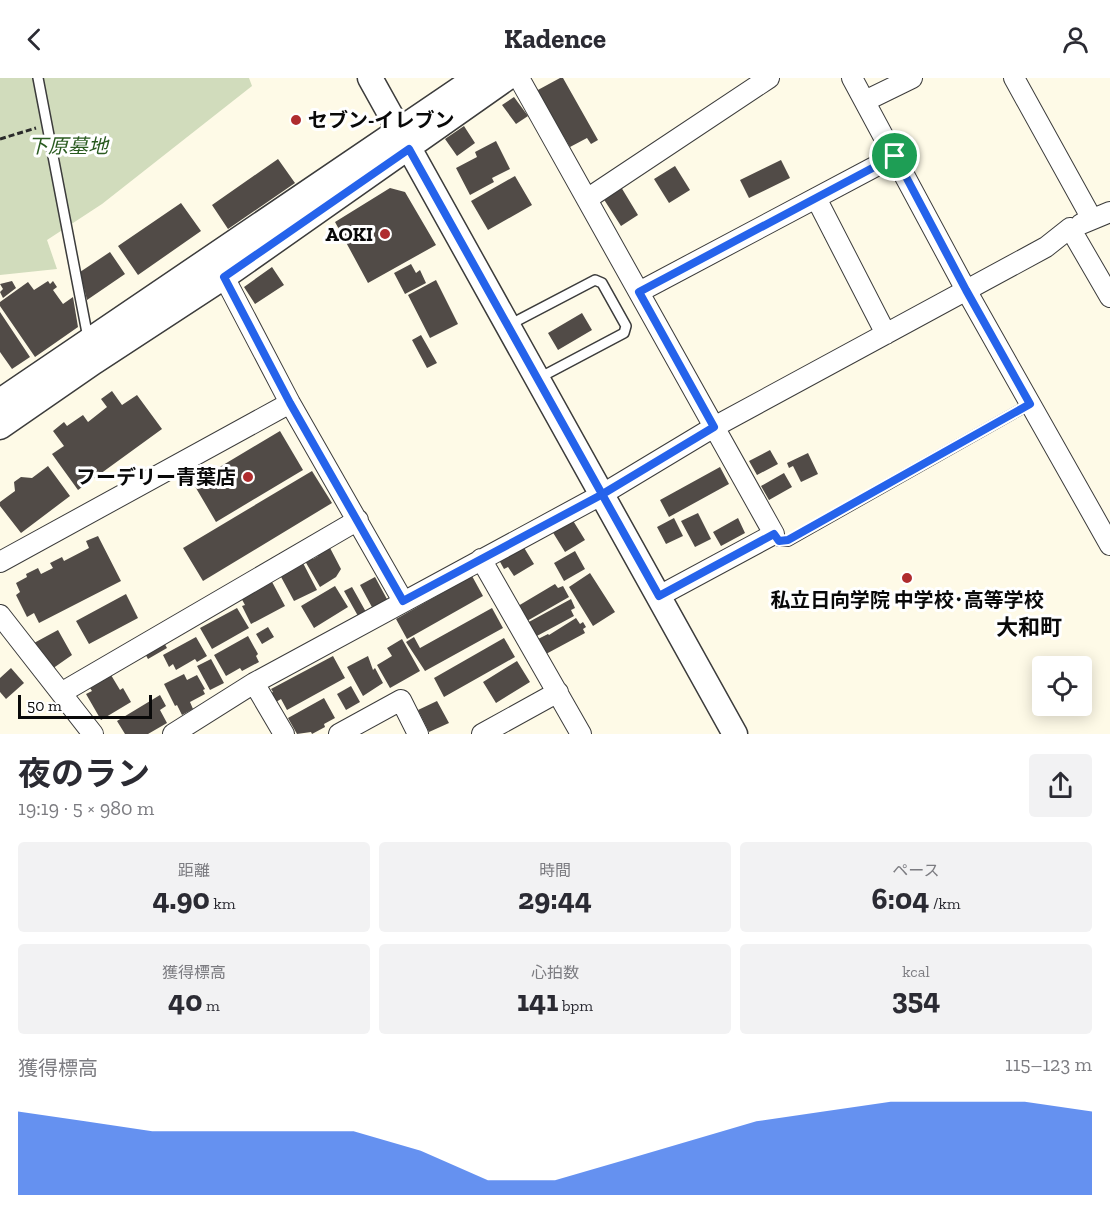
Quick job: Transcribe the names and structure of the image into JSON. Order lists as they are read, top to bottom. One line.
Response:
{"districts":["大和町"],"parks":["下原墓地"],"places":["セブン-イレブン","AOKI","フーデリー青葉店","私立日向学院 中学校･高等学校"],"scale_bar":"50 m","page":{"header":"Kadence","scale":"50 m","heading":["夜のラン","19:19 · 5 × 980 m"],"stats":[["距離","4.90 km"],["時間","29:44"],["ペース","6:04 /km"],["獲得標高","40 m"],["心拍数","141 bpm"],["kcal","354"]],"chart":["獲得標高","115–123 m"]}}
